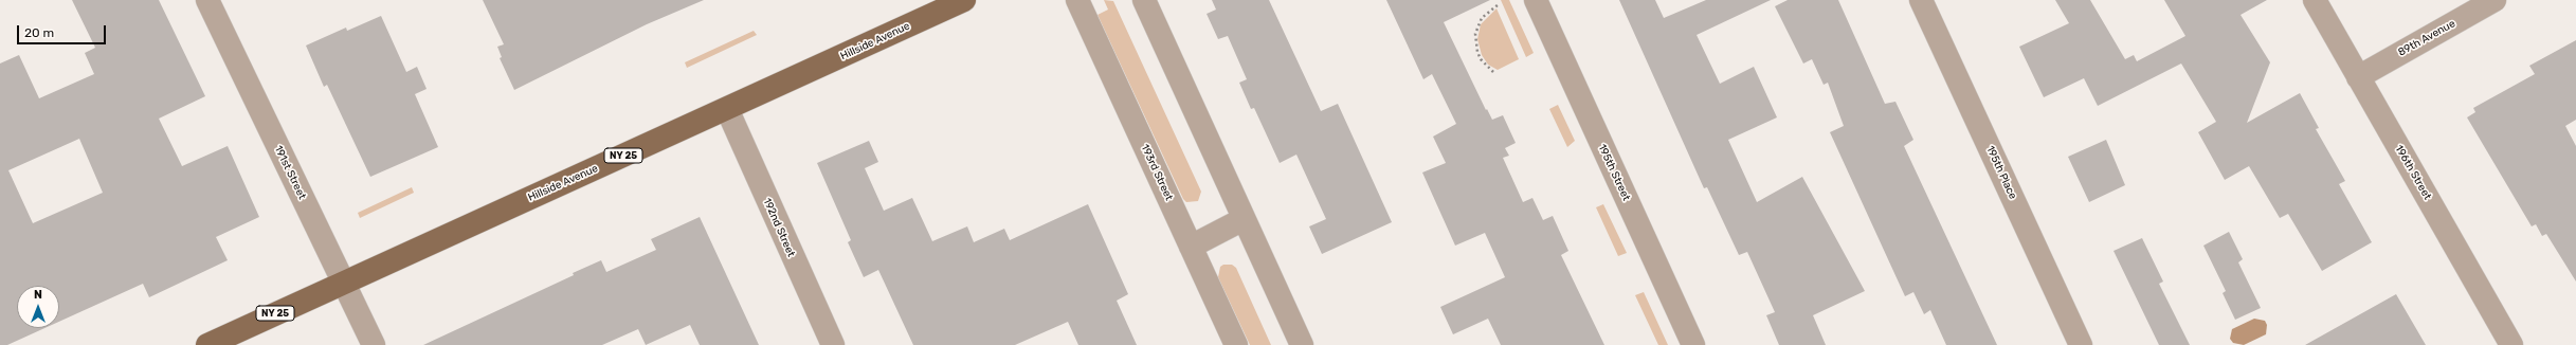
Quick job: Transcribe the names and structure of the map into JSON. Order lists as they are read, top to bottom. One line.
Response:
{"streets":{"main road":["Hillside Avenue","NY 25"],"street":["89th Avenue","191st Street","193rd Street","195th Street","195th Place","196th Street","192nd Street"]},"crossings":[["89th Avenue","196th Street"],["Hillside Avenue","191st Street"],["Hillside Avenue","192nd Street"]],"scale_bar":"20 m","north":"top"}
